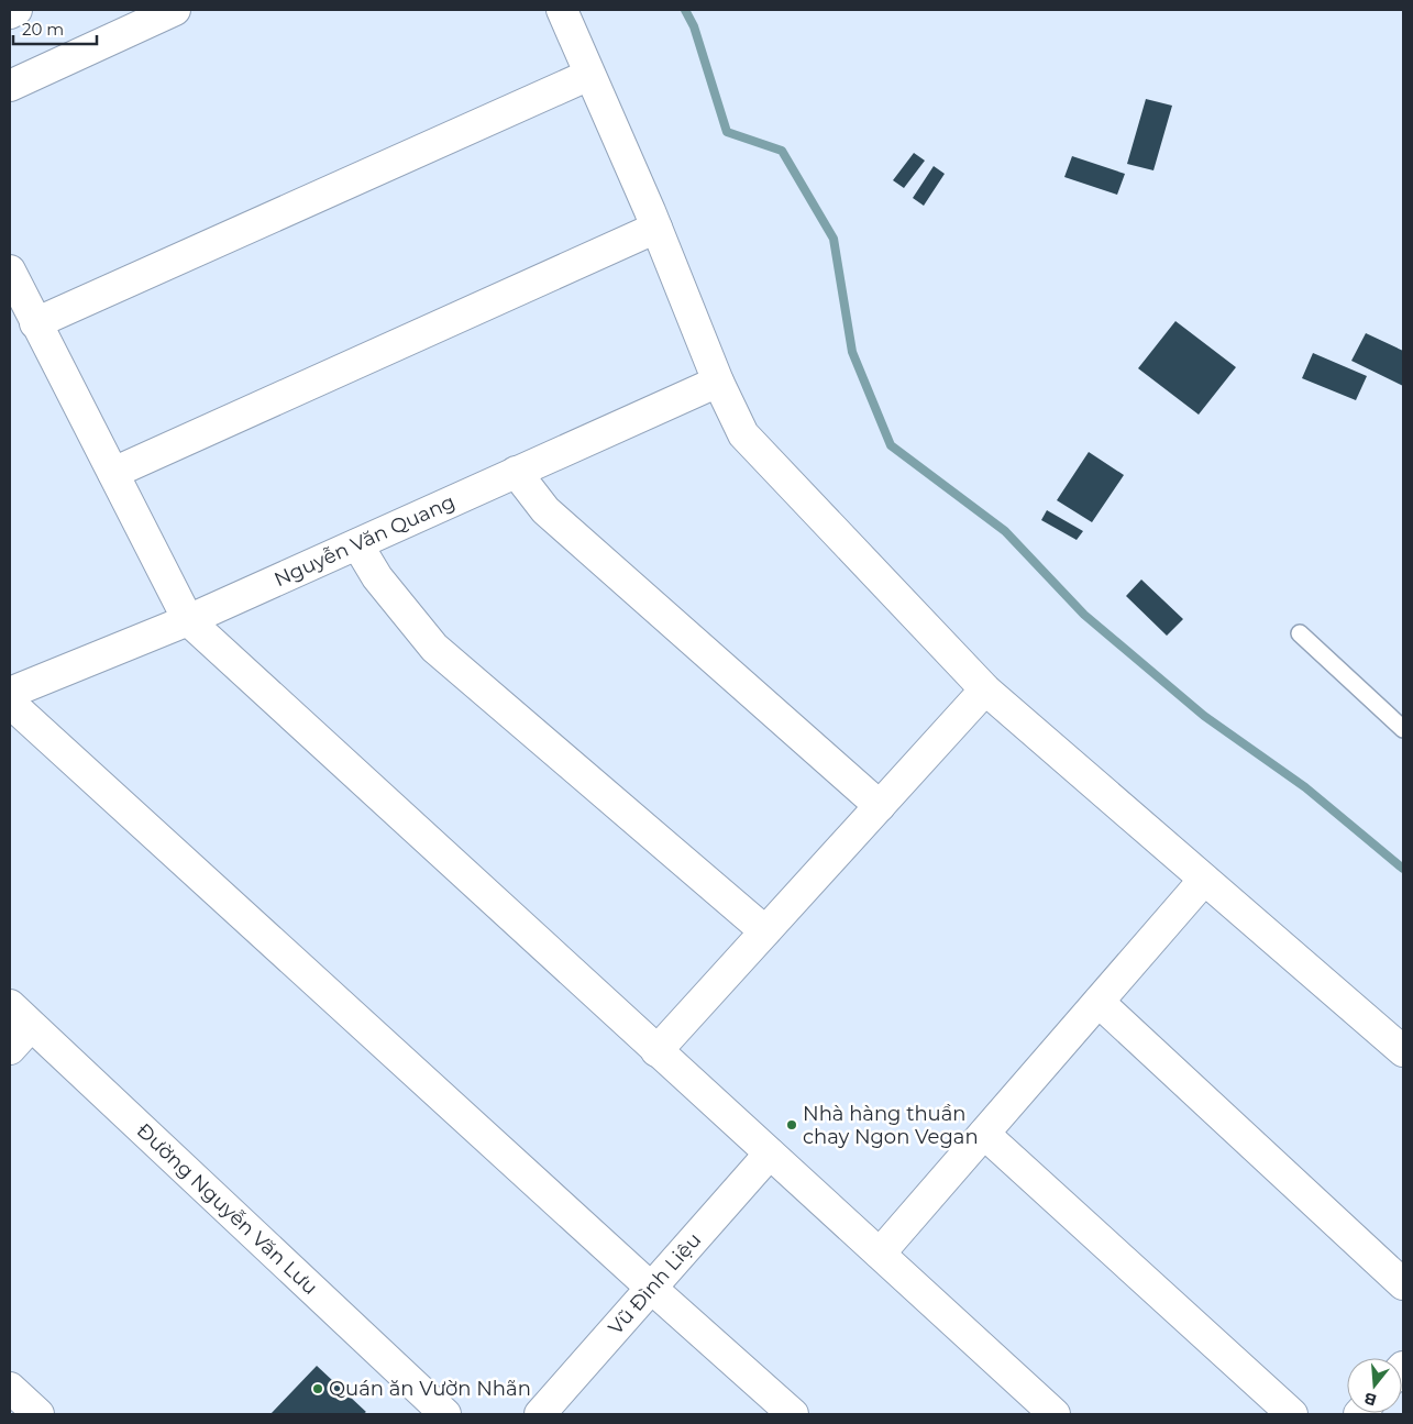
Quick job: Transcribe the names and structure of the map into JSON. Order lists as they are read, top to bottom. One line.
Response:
{"streets":{"street":["Nguyễn Văn Quang","Đường Nguyễn Văn Lưu","Vũ Đình Liệu"]},"places":["Nhà hàng thuần chay Ngon Vegan","Quán ăn Vườn Nhãn"],"scale_bar":"20 m","north":"bottom"}
